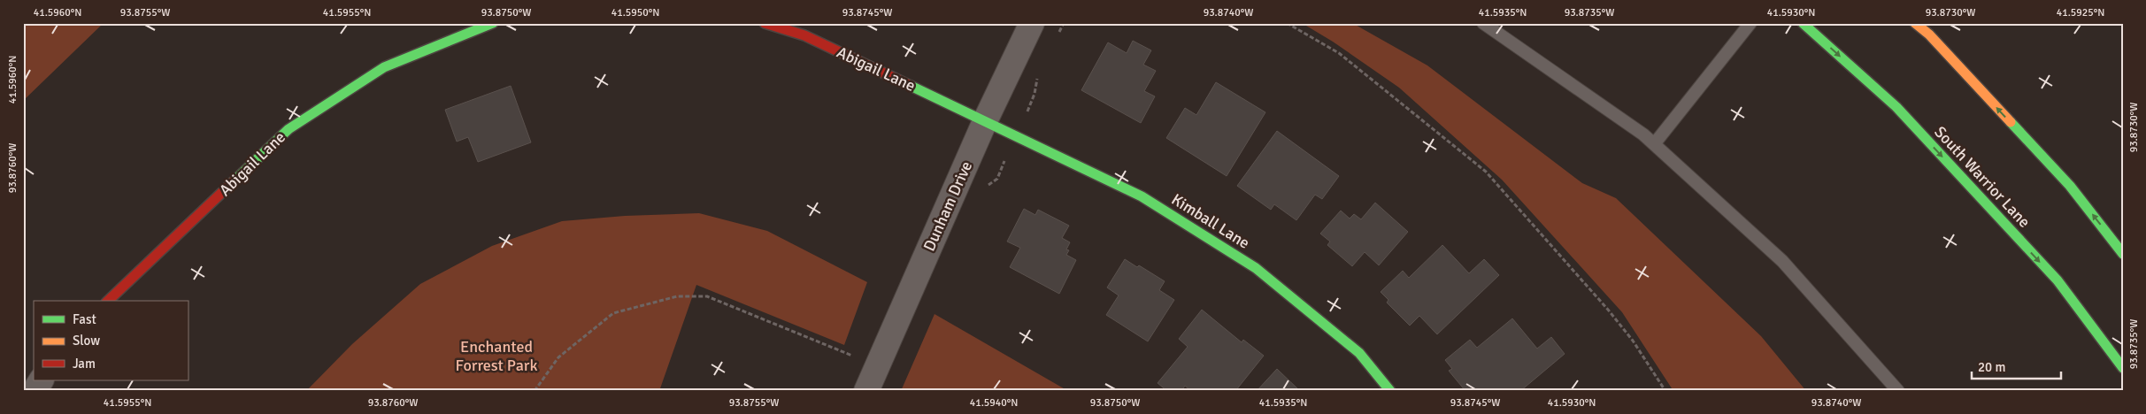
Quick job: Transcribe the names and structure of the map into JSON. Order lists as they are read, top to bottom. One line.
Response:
{"streets":{"street":["Abigail Lane","South Warrior Lane","Dunham Drive","Kimball Lane"]},"crossings":[["Abigail Lane","Dunham Drive"],["Abigail Lane","Kimball Lane"],["Dunham Drive","Kimball Lane"]],"parks":["Enchanted Forrest Park"],"legend":["Fast","Slow","Jam"],"scale_bar":"20 m","coordinates":["41.5960°N","93.8755°W","41.5955°N","93.8750°W","41.5950°N","93.8745°W","93.8740°W","41.5935°N","93.8735°W","41.5930°N","93.8730°W","41.5925°N","93.8760°W","41.5940°N"]}
